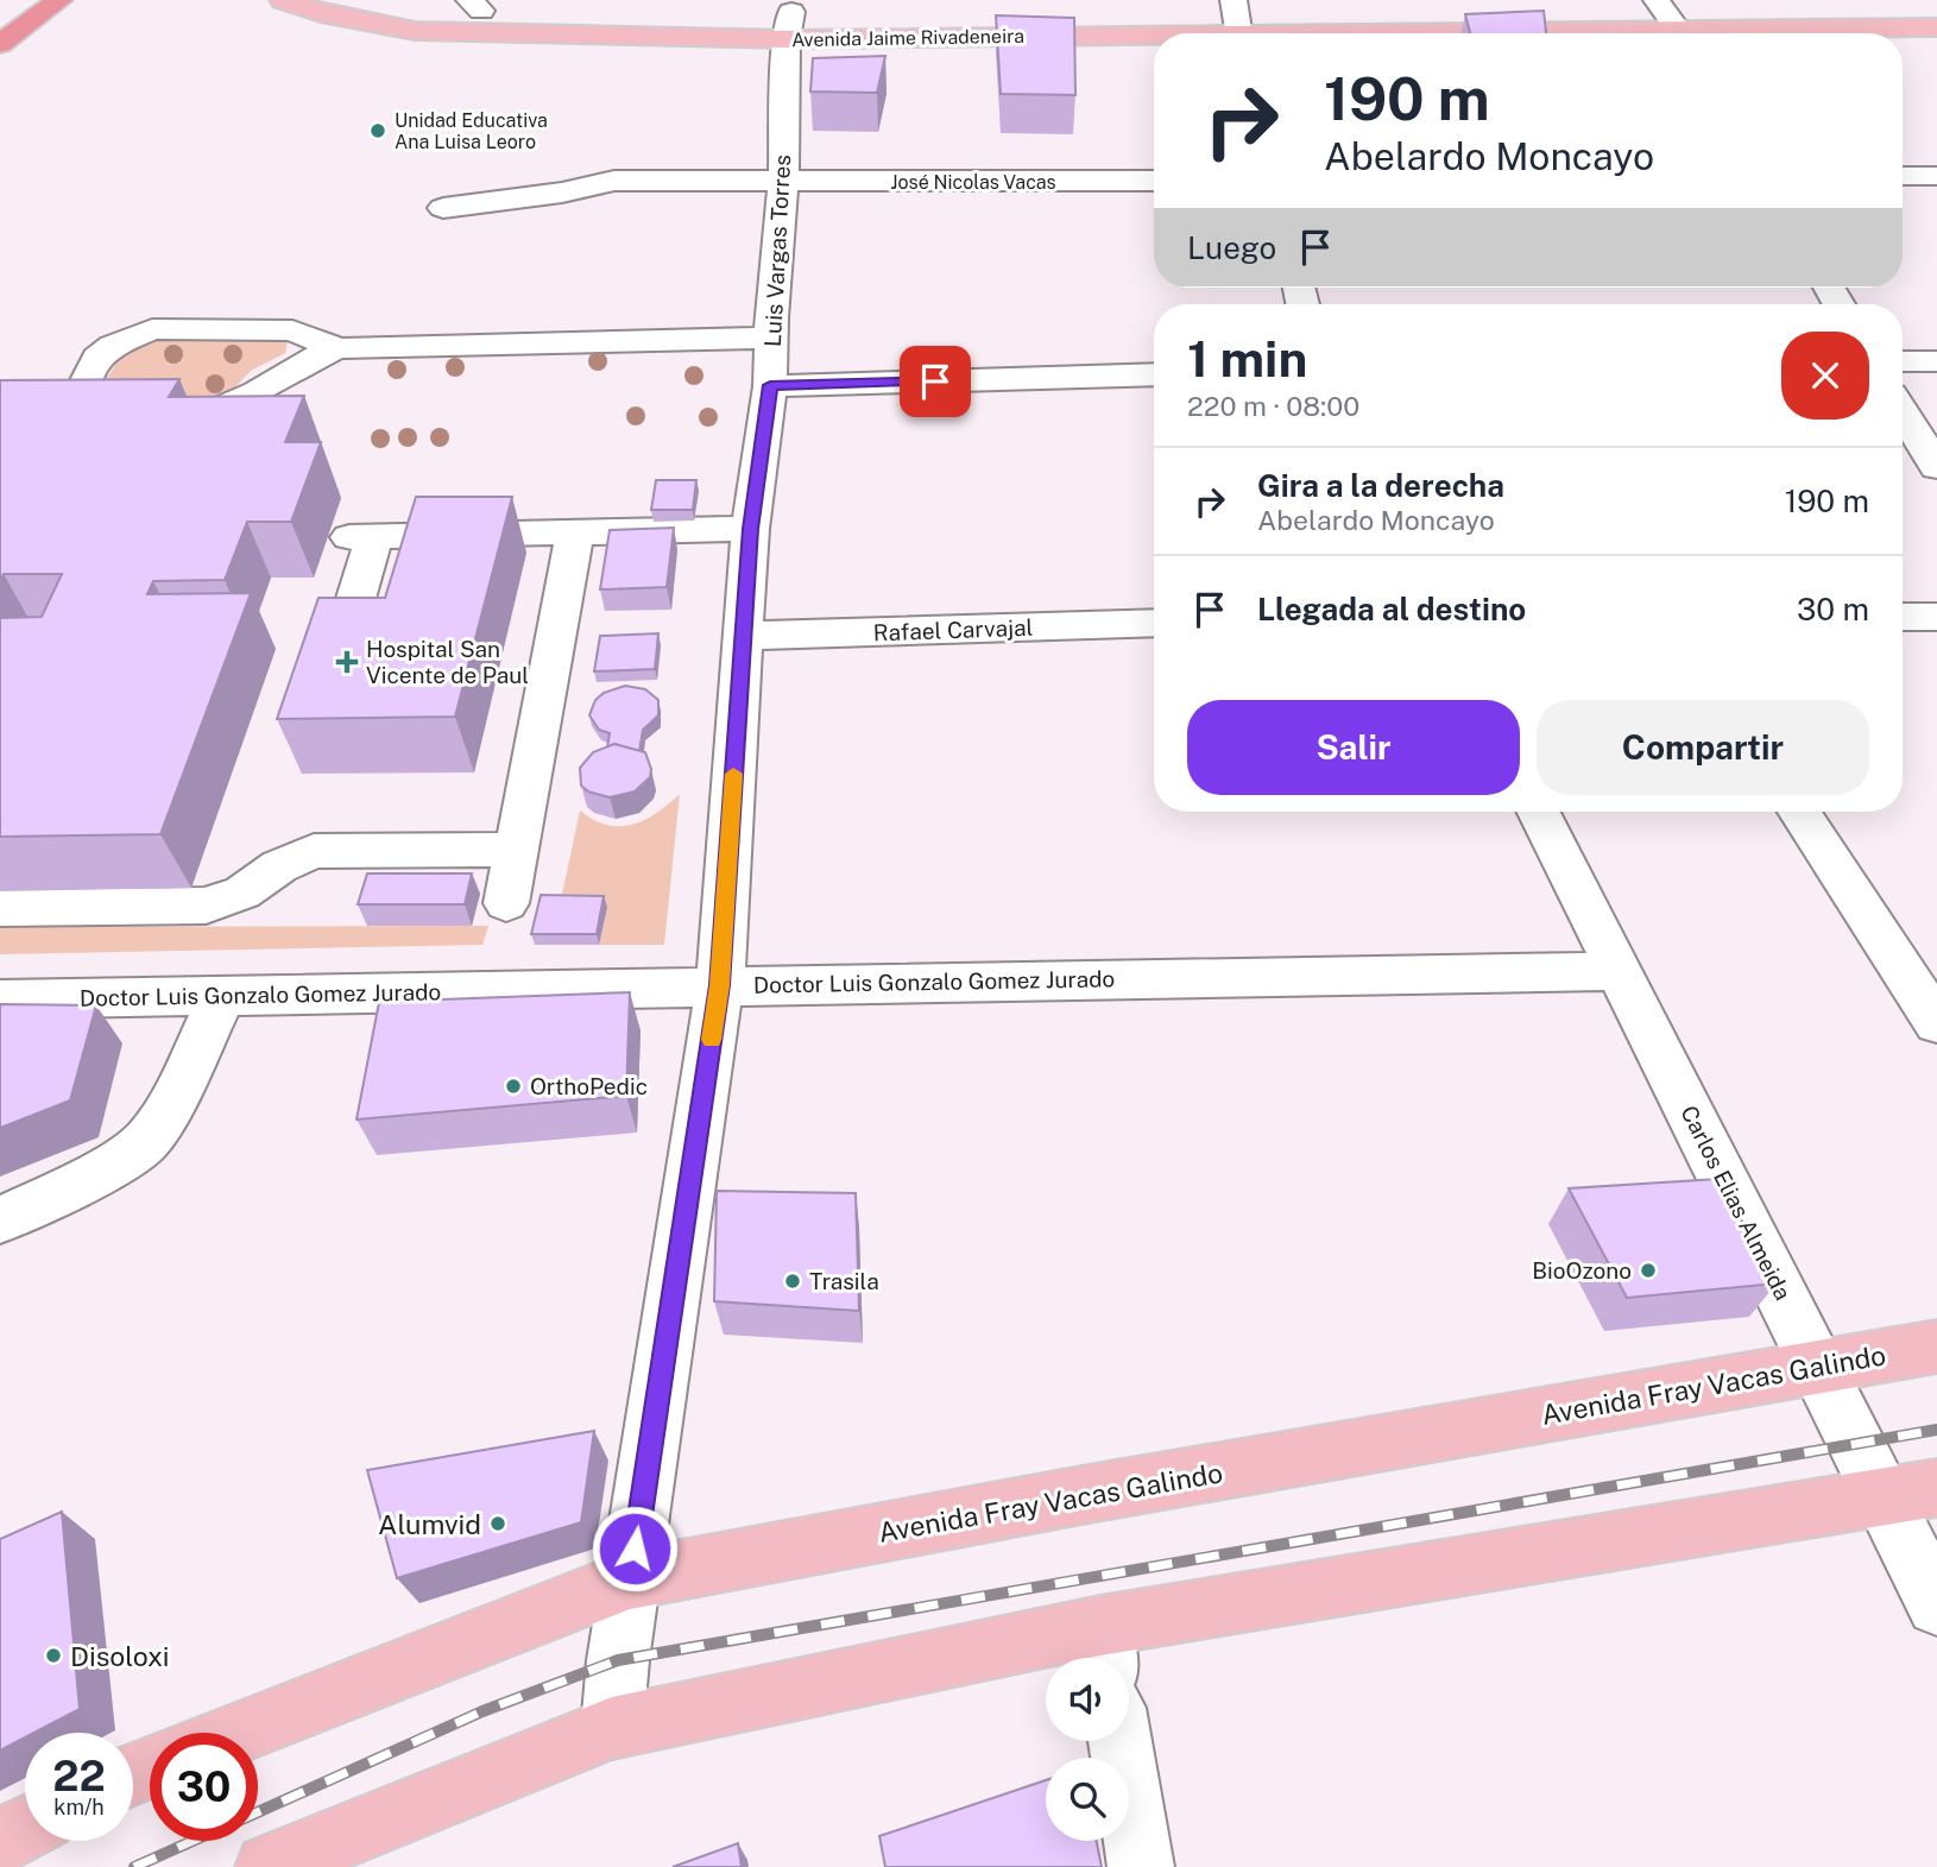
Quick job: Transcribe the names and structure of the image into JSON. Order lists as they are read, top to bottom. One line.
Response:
{"streets":{"main road":["Avenida Jaime Rivadeneira","Avenida Fray Vacas Galindo"],"street":["José Nicolas Vacas","Luis Vargas Torres","Rafael Carvajal","Doctor Luis Gonzalo Gomez Jurado","Carlos Elias Almeida"]},"crossings":[["Avenida Jaime Rivadeneira","Luis Vargas Torres"],["José Nicolas Vacas","Luis Vargas Torres"],["Luis Vargas Torres","Rafael Carvajal"],["Luis Vargas Torres","Doctor Luis Gonzalo Gomez Jurado"],["Luis Vargas Torres","Avenida Fray Vacas Galindo"],["Doctor Luis Gonzalo Gomez Jurado","Carlos Elias Almeida"],["Carlos Elias Almeida","Avenida Fray Vacas Galindo"]],"places":{"other":["Unidad Educativa Ana Luisa Leoro","OrthoPedic","BioOzono","Trasila","Alumvid","Disoloxi"],"health":["Hospital San Vicente de Paul"]},"page":{"turn":["190 m","Abelardo Moncayo"],"then":"Luego","heading":["1 min","220 m · 08:00"],"list":[{"name":"Gira a la derecha","note":"Abelardo Moncayo","value":"190 m"},{"name":"Llegada al destino","value":"30 m"}],"buttons":["Salir","Compartir"],"speed":"22 km/h","limit":"30"}}
